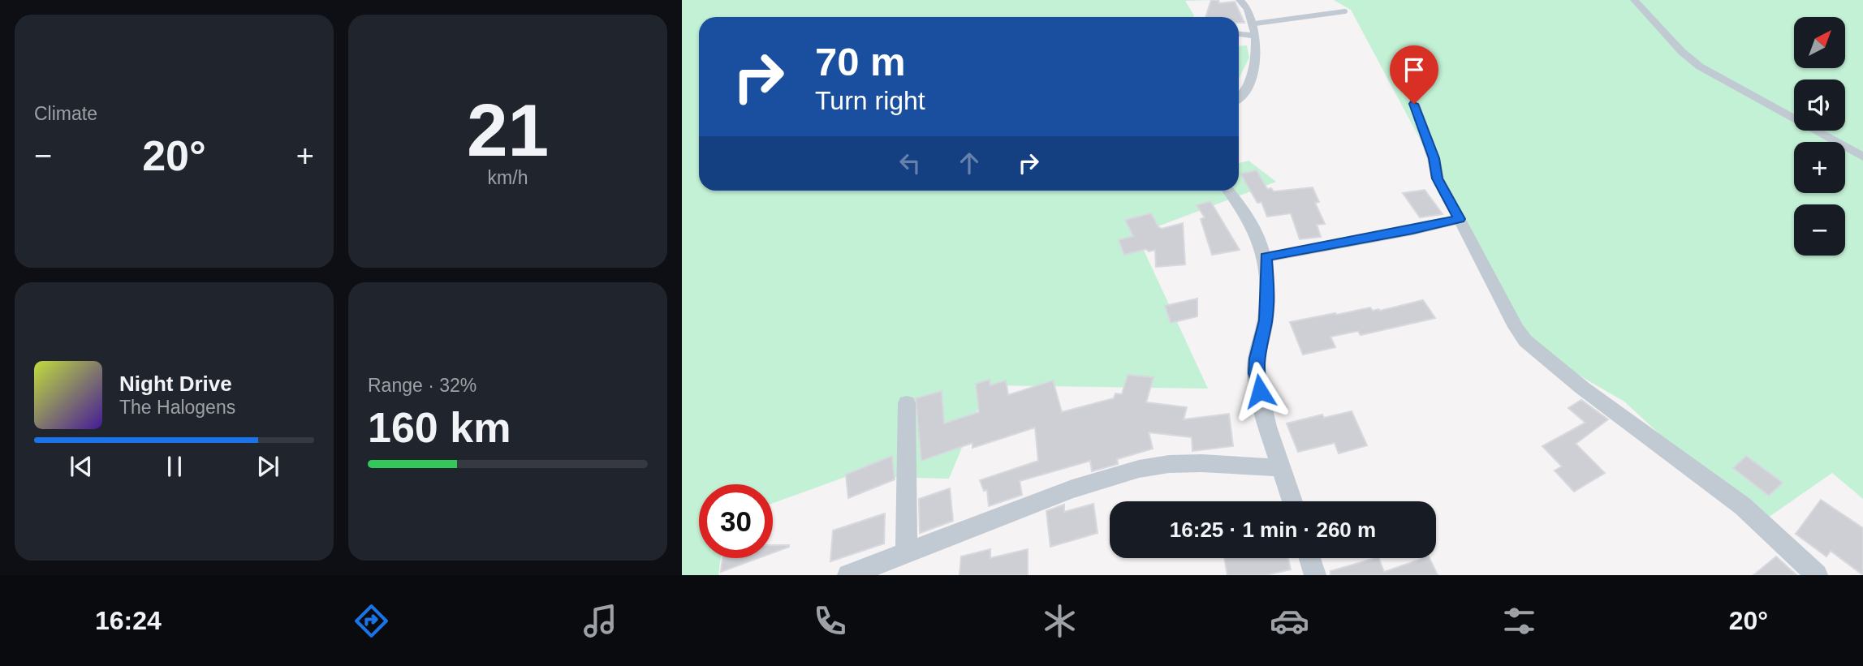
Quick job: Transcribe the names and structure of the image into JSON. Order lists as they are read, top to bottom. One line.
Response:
{"north":"top right","page":{"tile":["Climate",["21","km/h"],["Range · 32%","160 km"]],"map_buttons":["+","−"],"turn":["70 m","Turn right"],"heat":["−","20°","+"],"song":["Night Drive","The Halogens"],"limit":"30","trip":"16:25 · 1 min · 260 m","tabs":["16:24","20°"]}}
